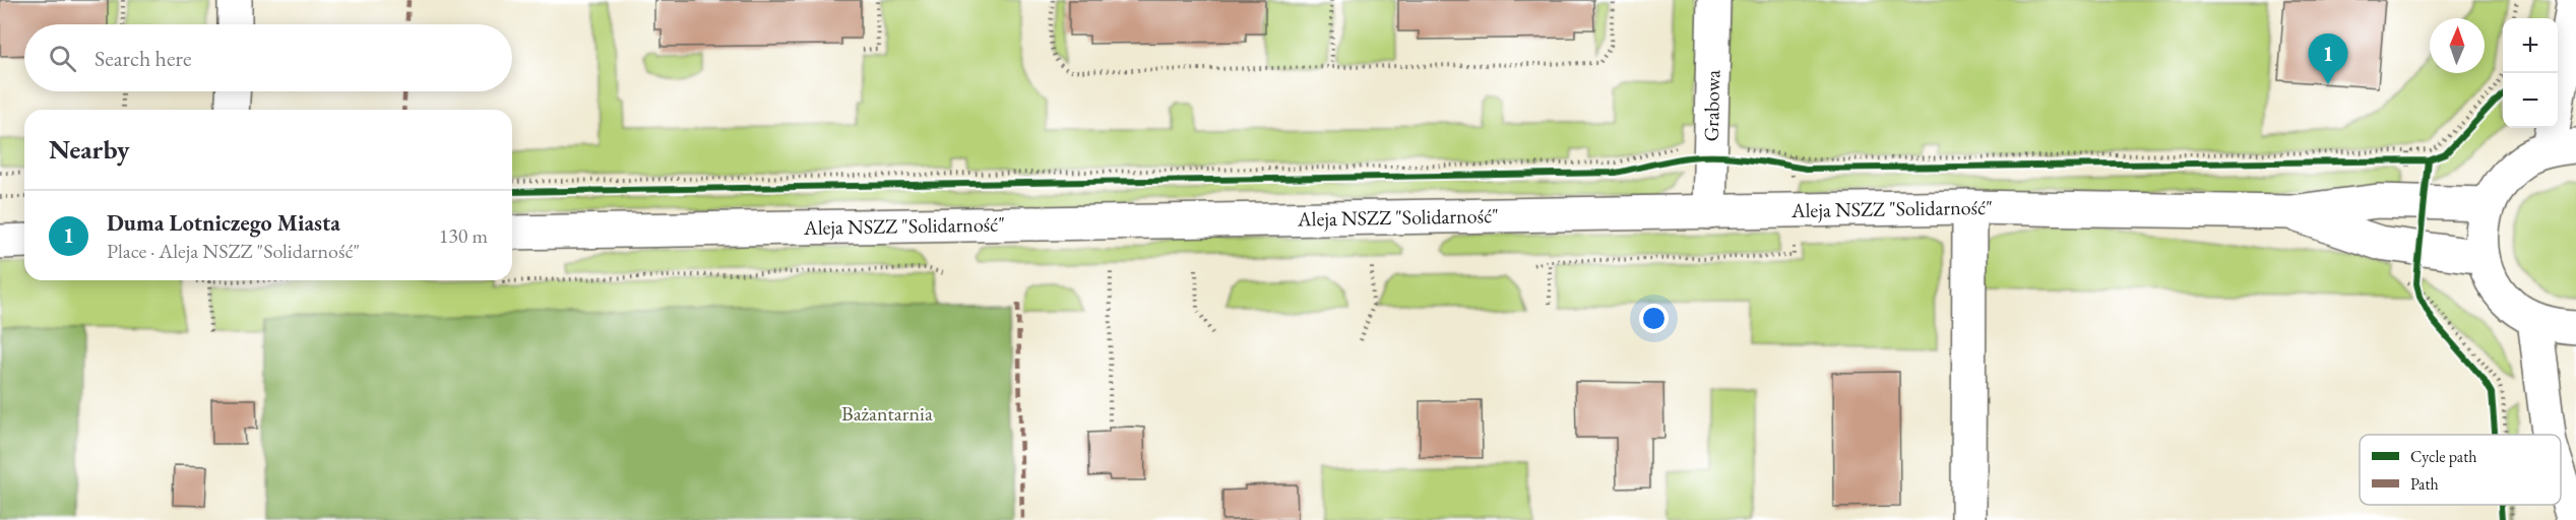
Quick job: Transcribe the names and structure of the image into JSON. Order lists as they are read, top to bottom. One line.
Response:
{"streets":{"street":["Grabowa","Aleja NSZZ \"Solidarność\""]},"crossings":[["Grabowa","Aleja NSZZ \"Solidarność\""]],"parks":["Bażantarnia"],"legend":["Cycle path","Path"],"north":"top","page":{"map_buttons":["+","−"],"search":"Search here","pins":"1","heading":"Nearby","list":[{"mark":"1","name":"Duma Lotniczego Miasta","note":"Place · Aleja NSZZ \"Solidarność\"","value":"130 m"}]}}
